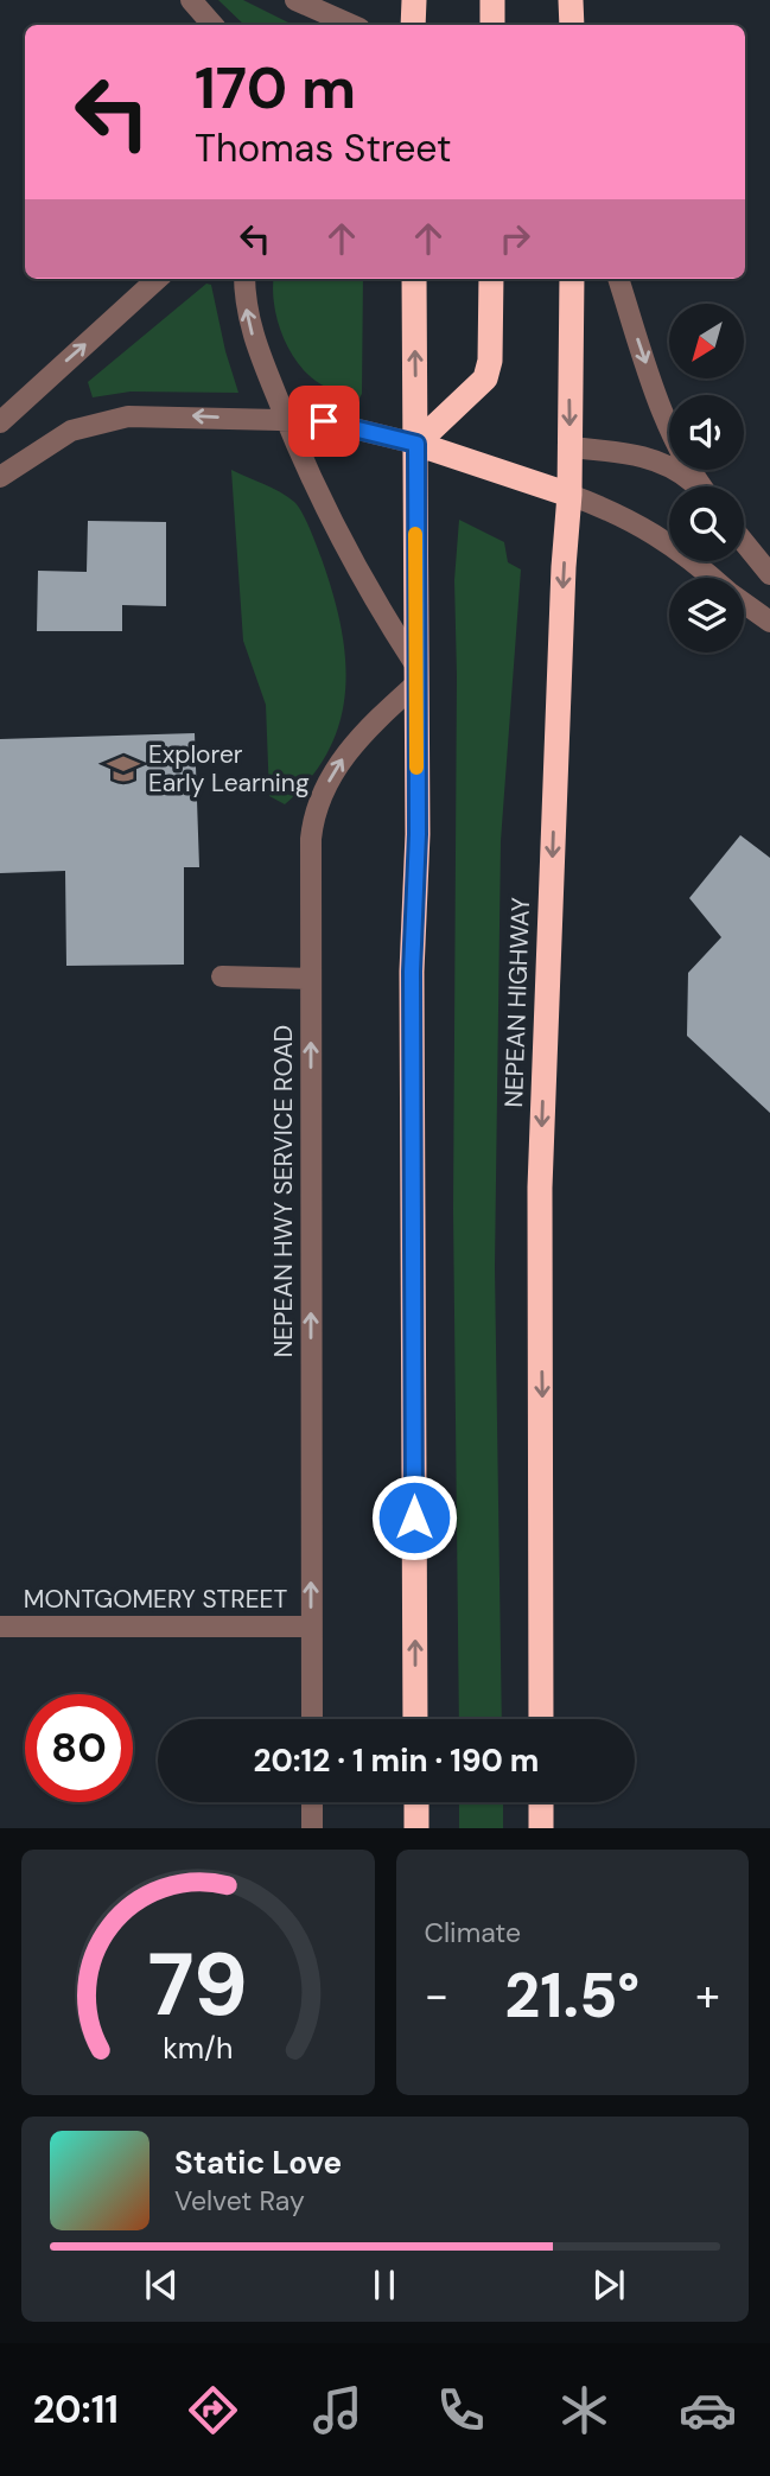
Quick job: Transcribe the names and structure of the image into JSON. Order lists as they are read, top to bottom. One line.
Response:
{"streets":{"highway":["NEPEAN HIGHWAY"],"street":["NEPEAN HWY SERVICE ROAD","MONTGOMERY STREET"]},"crossings":[["NEPEAN HWY SERVICE ROAD","MONTGOMERY STREET"]],"one_way":["NEPEAN HWY SERVICE ROAD"],"places":{"school or university":["Explorer Early Learning"]},"north":"bottom left","page":{"turn":["170 m","Thomas Street"],"limit":"80","trip":"20:12 · 1 min · 190 m","tile":"Climate","heat":["−","21.5°","+"],"song":["Static Love","Velvet Ray"],"tabs":"20:11","gauge":["79","km/h"]}}
